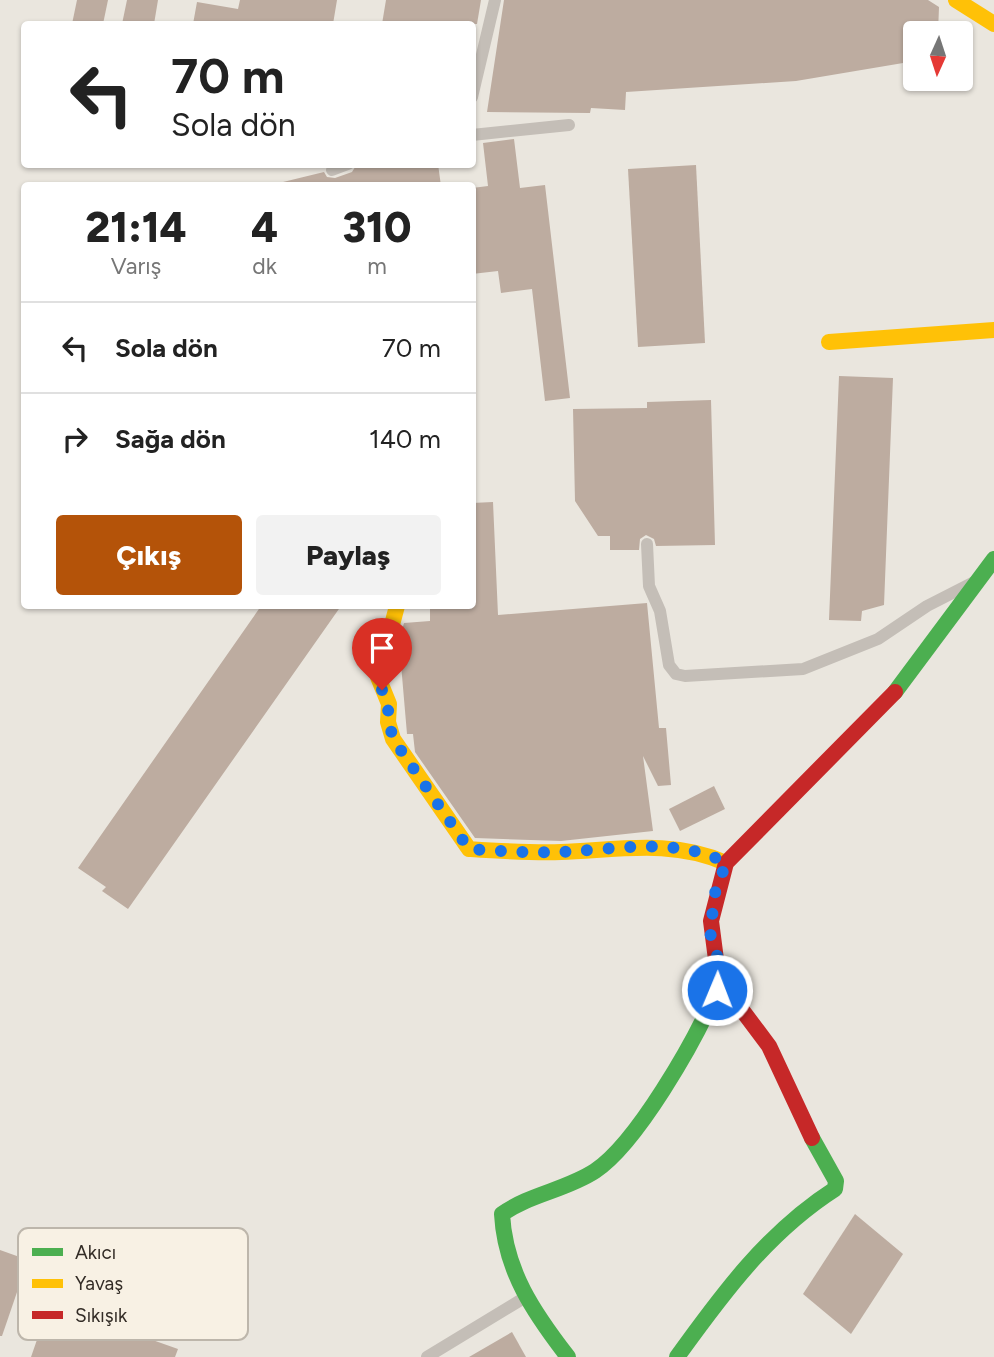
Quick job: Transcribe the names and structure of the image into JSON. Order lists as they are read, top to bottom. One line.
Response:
{"legend":["Akıcı","Yavaş","Sıkışık"],"north":"bottom","page":{"turn":["70 m","Sola dön"],"eta":["21:14","Varış","4","dk","310","m"],"list":[{"name":"Sola dön","value":"70 m"},{"name":"Sağa dön","value":"140 m"}],"buttons":["Çıkış","Paylaş"]}}
